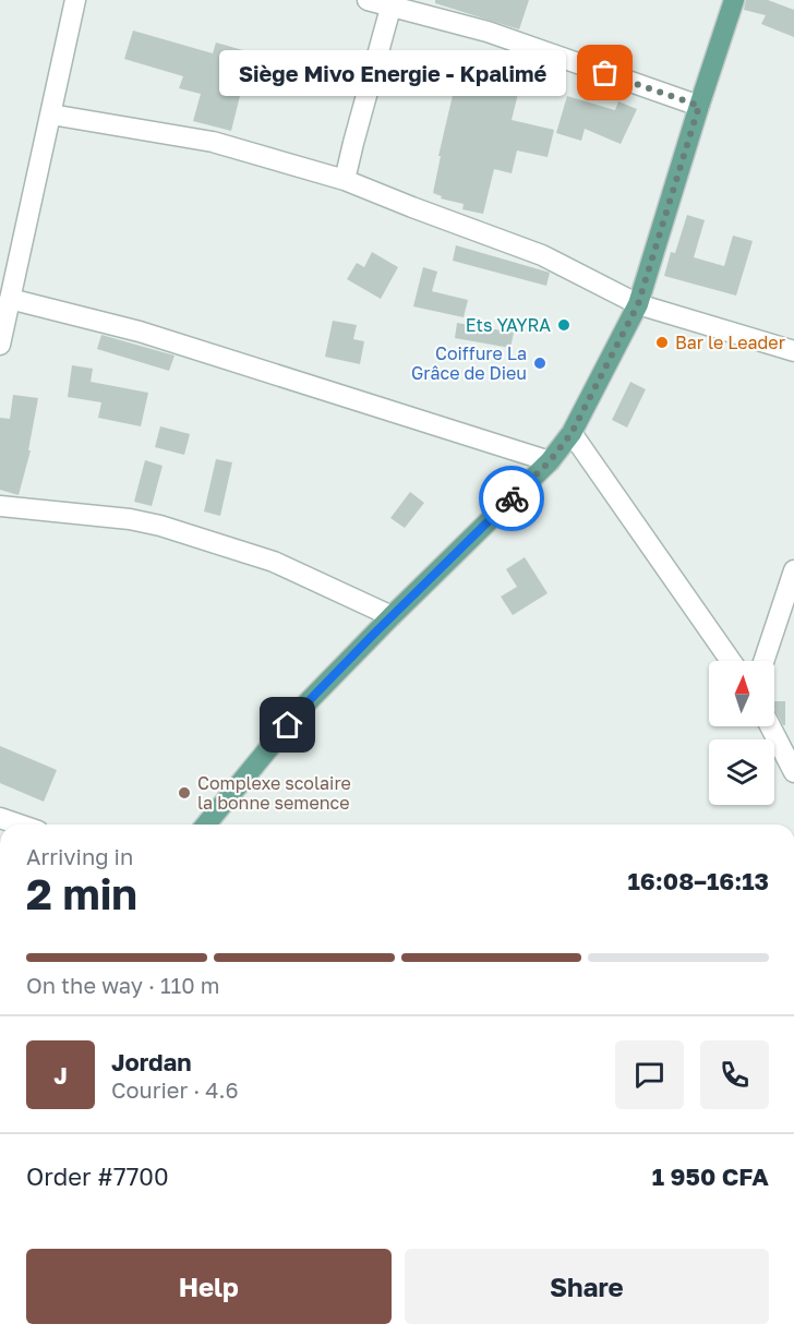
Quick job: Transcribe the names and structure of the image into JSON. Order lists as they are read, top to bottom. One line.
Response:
{"places":["Siège Mivo Energie - Kpalimé","Ets YAYRA","Bar le Leader","Coiffure La Grâce de Dieu","Complexe scolaire la bonne semence"],"north":"top","page":{"bubble":"Siège Mivo Energie - Kpalimé","heading":["2 min","Arriving in","16:08–16:13"],"panel":["Jordan","Courier · 4.6","Order #7700","1 950 CFA"],"bar":"On the way · 110 m","round":"J","buttons":["Help","Share"]}}
